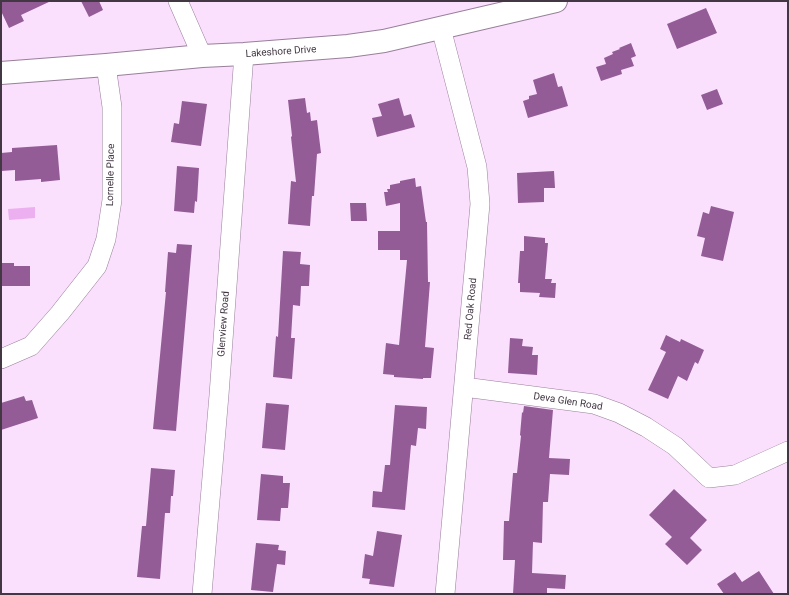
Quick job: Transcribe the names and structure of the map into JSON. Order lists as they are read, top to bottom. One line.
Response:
{"streets":{"street":["Lakeshore Drive","Lornelle Place","Red Oak Road","Glenview Road","Deva Glen Road"]},"crossings":[["Lakeshore Drive","Lornelle Place"],["Lakeshore Drive","Red Oak Road"],["Lakeshore Drive","Glenview Road"],["Red Oak Road","Deva Glen Road"]]}
